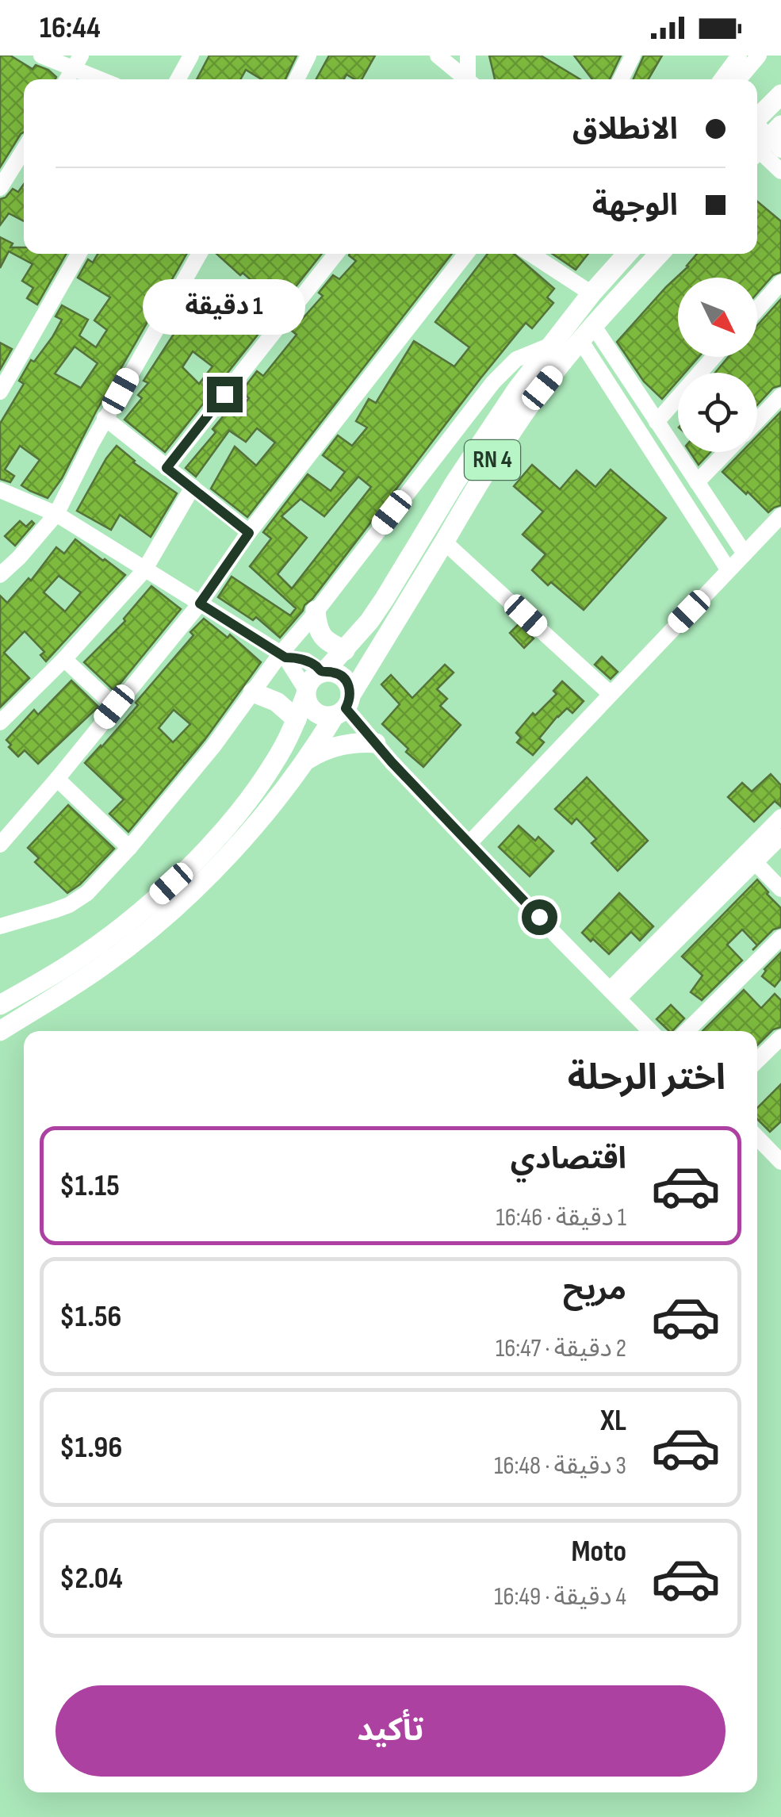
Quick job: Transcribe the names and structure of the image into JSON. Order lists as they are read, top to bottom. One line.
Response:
{"streets":{"main road":["RN 4"]},"north":"bottom right","page":{"status":"16:44","banner":["الانطلاق","الوجهة"],"bubble":"1 دقيقة","heading":"اختر الرحلة","list":[{"name":"اقتصادي","note":"1 دقيقة · 16:46","value":"$1.15"},{"name":"مريح","note":"2 دقيقة · 16:47","value":"$1.56"},{"name":"XL","note":"3 دقيقة · 16:48","value":"$1.96"},{"name":"Moto","note":"4 دقيقة · 16:49","value":"$2.04"}],"buttons":"تأكيد"}}
